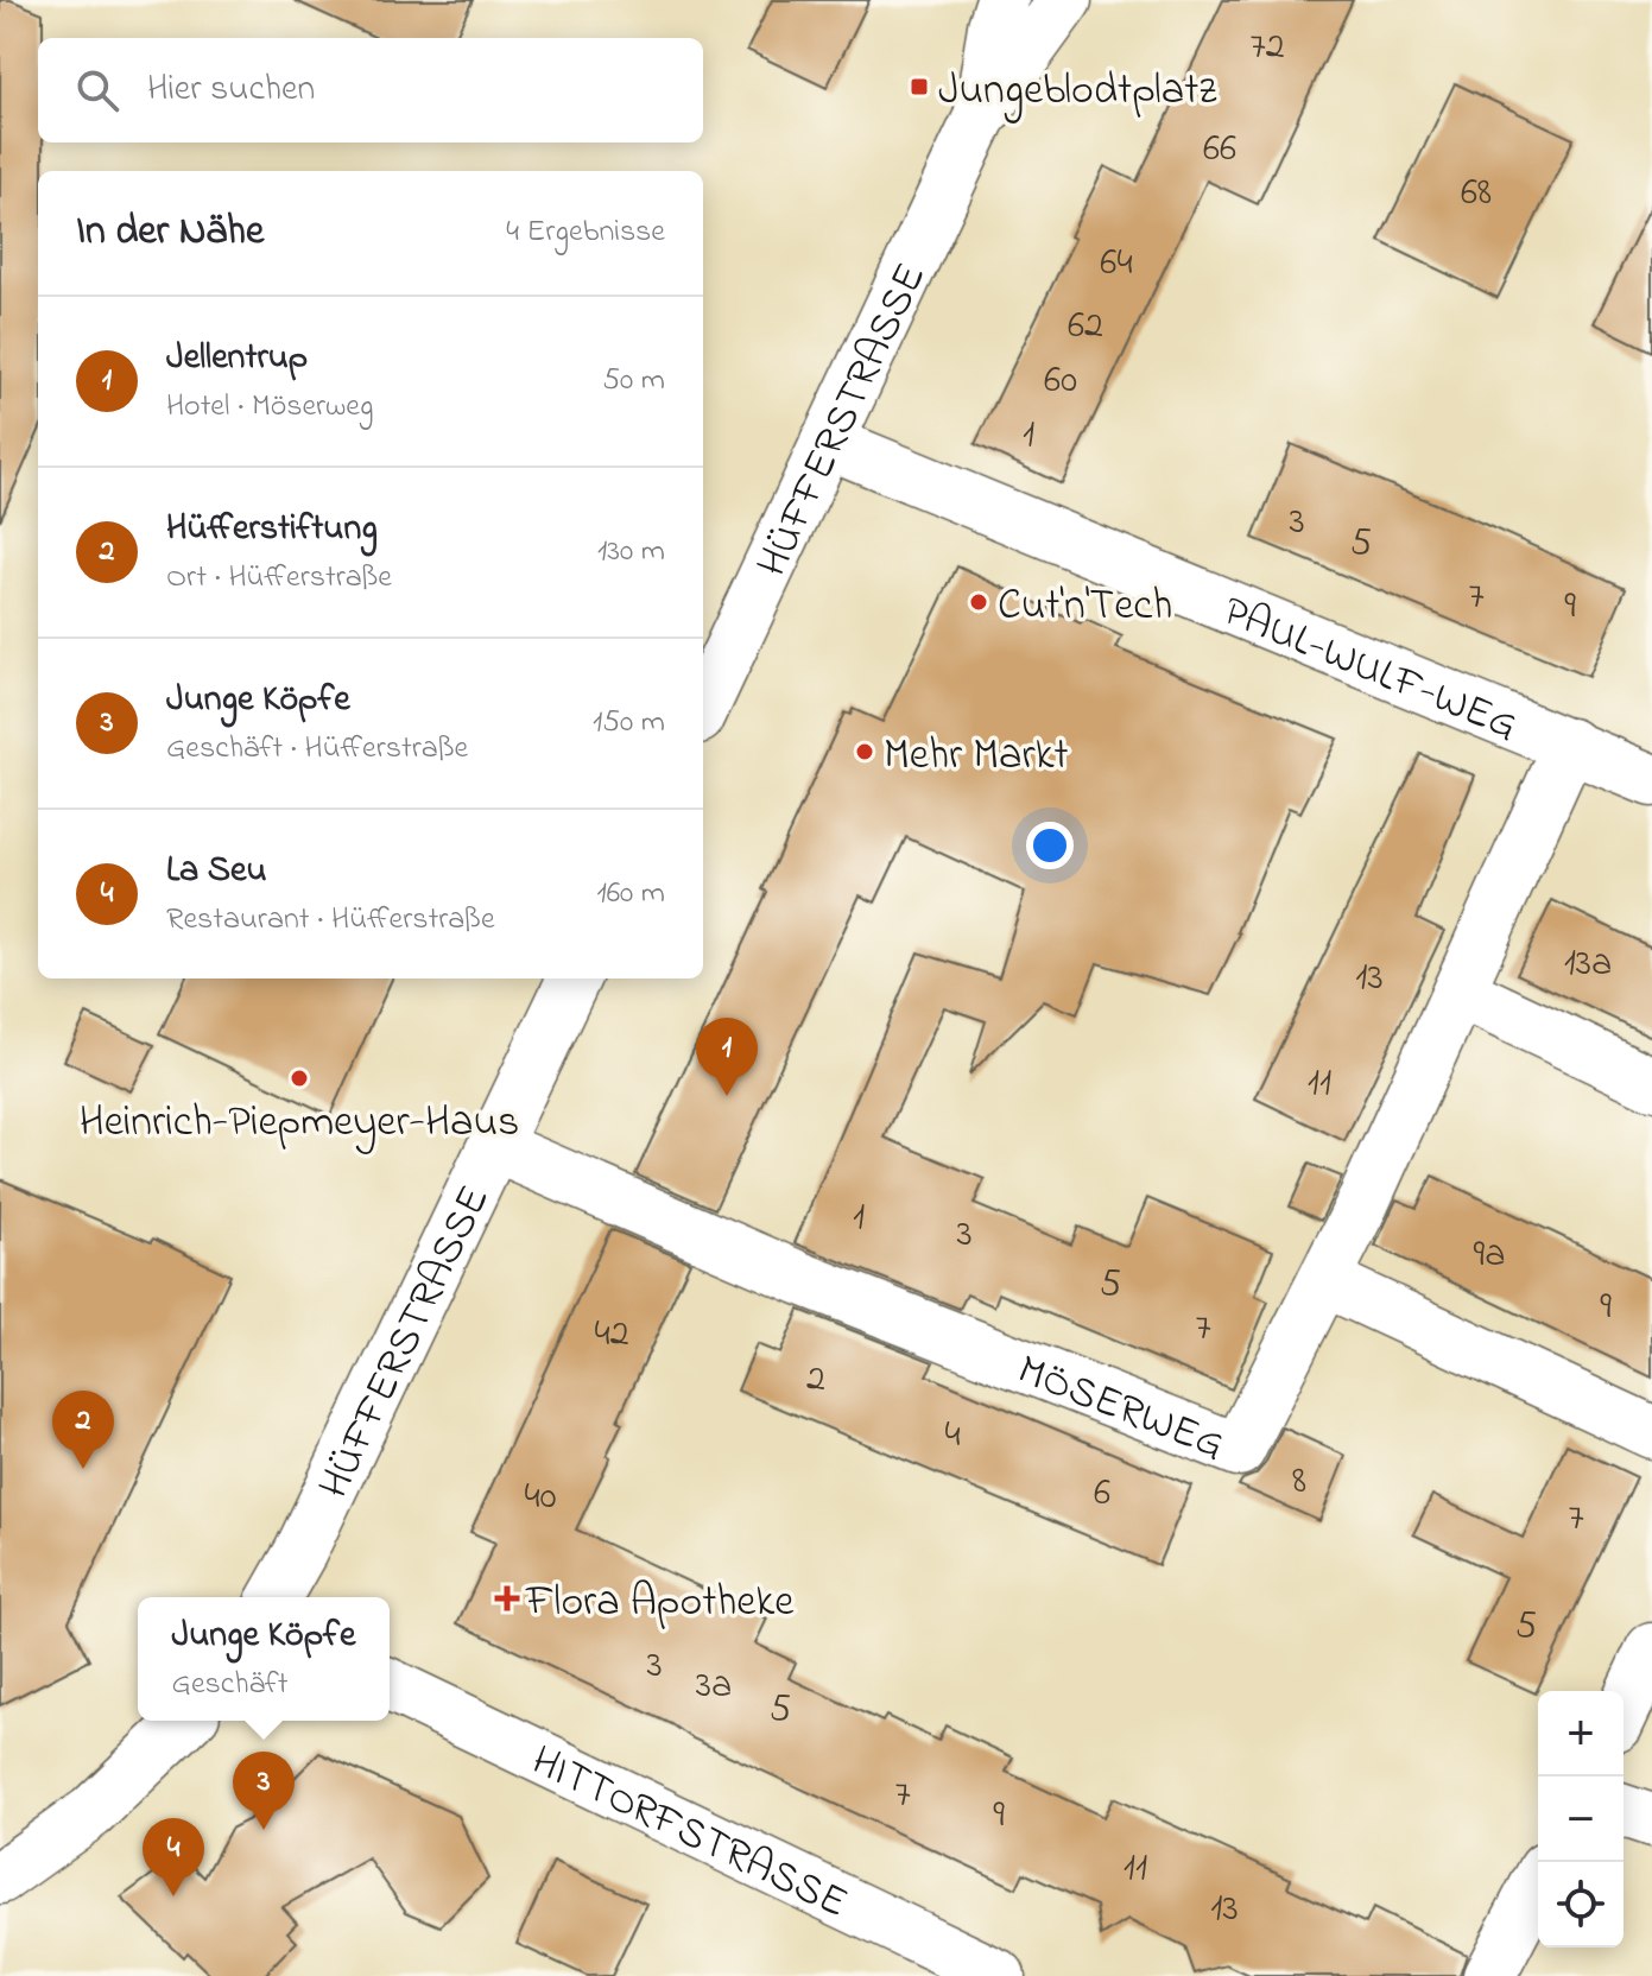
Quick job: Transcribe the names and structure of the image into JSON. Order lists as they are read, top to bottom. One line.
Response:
{"streets":{"street":["HÜFFERSTRASSE","PAUL-WULF-WEG","MÖSERWEG","HITTORFSTRASSE"]},"crossings":[["HÜFFERSTRASSE","PAUL-WULF-WEG"],["HÜFFERSTRASSE","MÖSERWEG"],["PAUL-WULF-WEG","MÖSERWEG"]],"places":{"transit":["Jungeblodtplatz"],"other":["Cut'n'Tech","Mehr Markt","Heinrich-Piepmeyer-Haus"],"health":["Flora Apotheke"]},"house_numbers":["72","66","68","64","62","60","1","3","5","7","9","13a","13","11","1","3","9a","5","9","7","42","2","4","8","6","40","7","5","3","3a","5","7","9","11","13"],"page":{"search":"Hier suchen","heading":["In der Nähe","4 Ergebnisse"],"list":[{"mark":"1","name":"Jellentrup","note":"Hotel · Möserweg","value":"50 m"},{"mark":"2","name":"Hüfferstiftung","note":"Ort · Hüfferstraße","value":"130 m"},{"mark":"3","name":"Junge Köpfe","note":"Geschäft · Hüfferstraße","value":"150 m"},{"mark":"4","name":"La Seu","note":"Restaurant · Hüfferstraße","value":"160 m"}],"pins":["1","2","3","4"],"popup":["Junge Köpfe","Geschäft"],"map_buttons":["+","−"]}}
